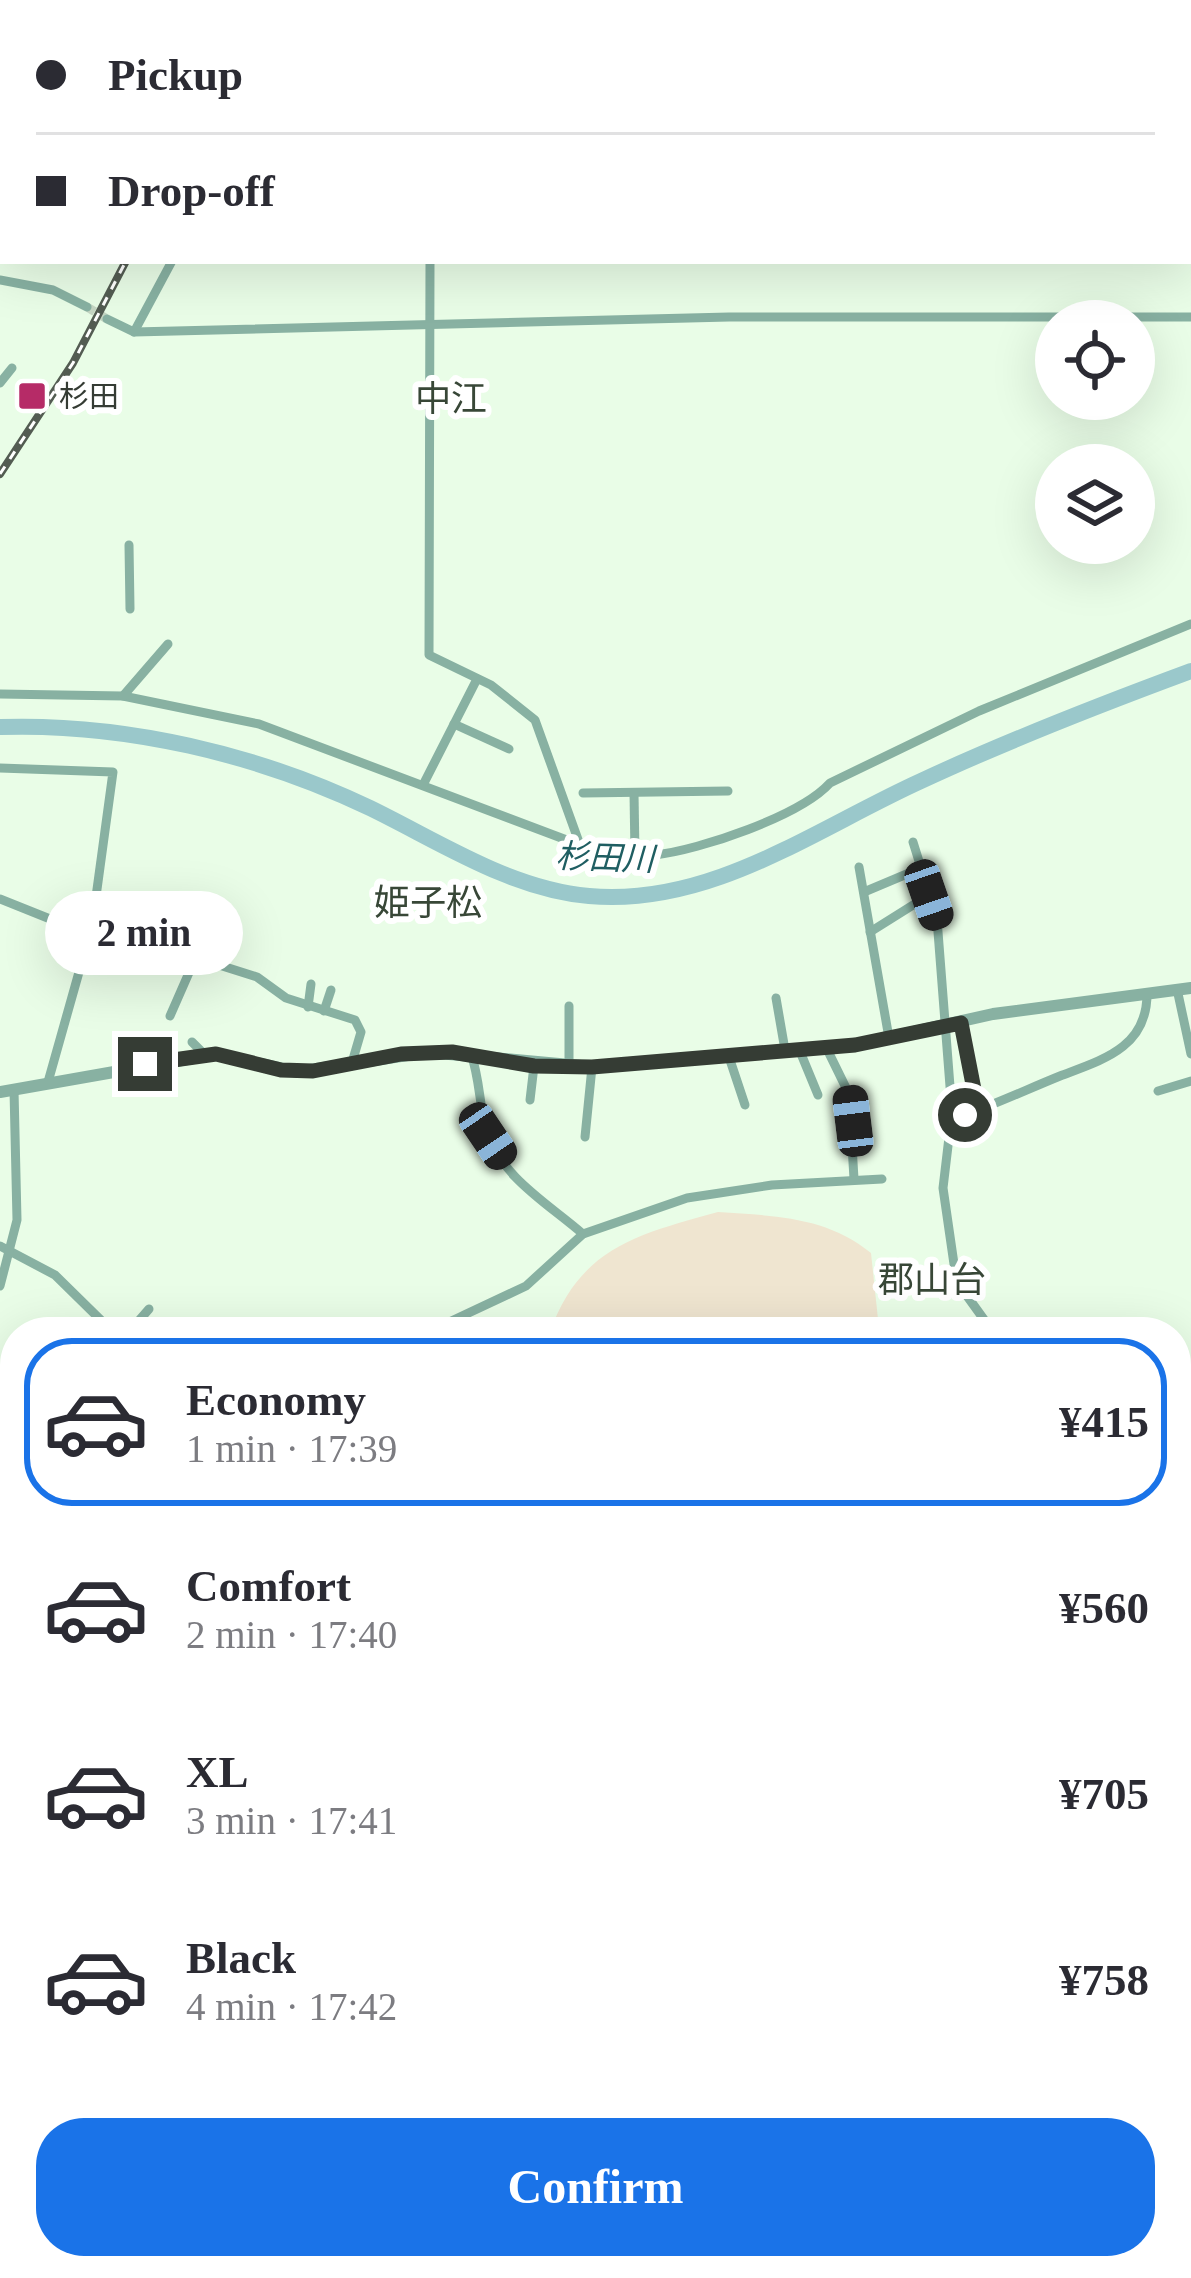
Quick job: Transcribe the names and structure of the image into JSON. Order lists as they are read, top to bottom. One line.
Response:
{"districts":["中江","姫子松","郡山台"],"water":["杉田川"],"places":{"transit":["杉田"]},"page":{"banner":["Pickup","Drop-off"],"bubble":"2 min","list":[{"name":"Economy","note":"1 min · 17:39","value":"¥415"},{"name":"Comfort","note":"2 min · 17:40","value":"¥560"},{"name":"XL","note":"3 min · 17:41","value":"¥705"},{"name":"Black","note":"4 min · 17:42","value":"¥758"}],"buttons":"Confirm"}}
